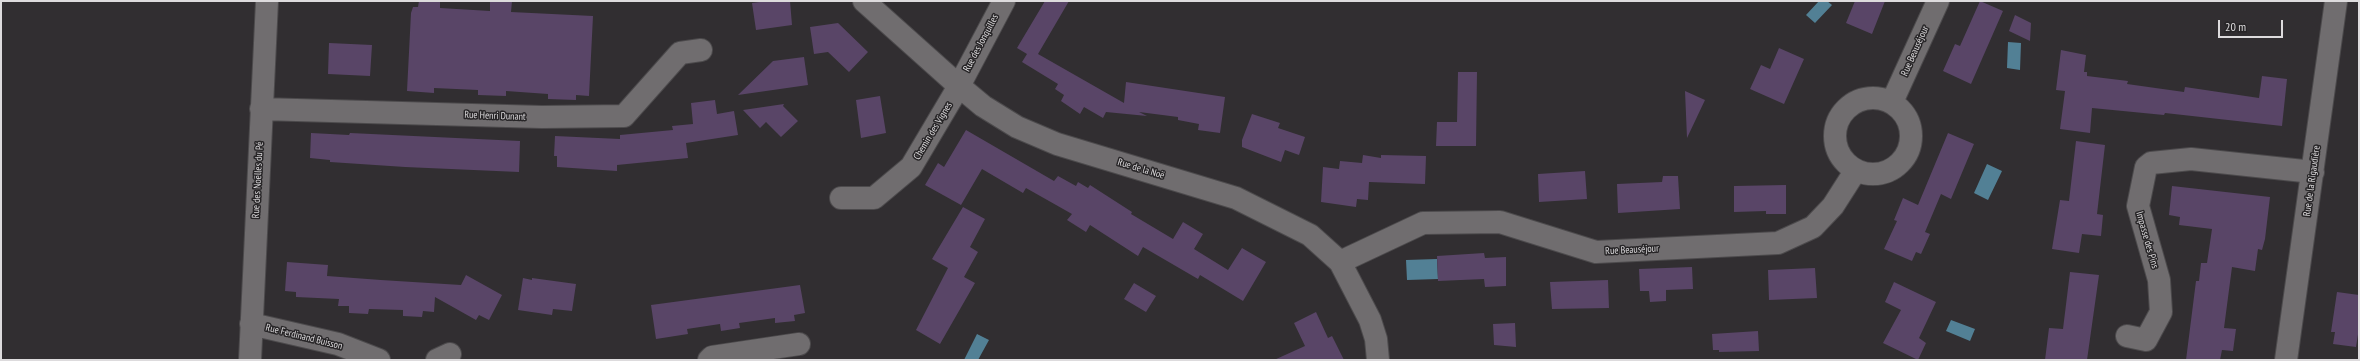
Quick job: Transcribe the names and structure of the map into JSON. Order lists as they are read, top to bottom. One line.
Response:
{"streets":{"street":["Rue des Jonquilles","Rue Beauséjour","Rue Henri Dunant","Chemin des Vignes","Rue de la Noë","Rue des Noëlles du Pé","Rue de la Rigaudière","Impasse des Pins","Rue Ferdinand Buisson"]},"crossings":[["Rue des Jonquilles","Chemin des Vignes"],["Rue des Jonquilles","Rue de la Noë"],["Rue Beauséjour","Rue de la Noë"],["Rue Henri Dunant","Rue des Noëlles du Pé"],["Chemin des Vignes","Rue de la Noë"],["Rue des Noëlles du Pé","Rue Ferdinand Buisson"],["Rue de la Rigaudière","Impasse des Pins"]],"scale_bar":"20 m"}
